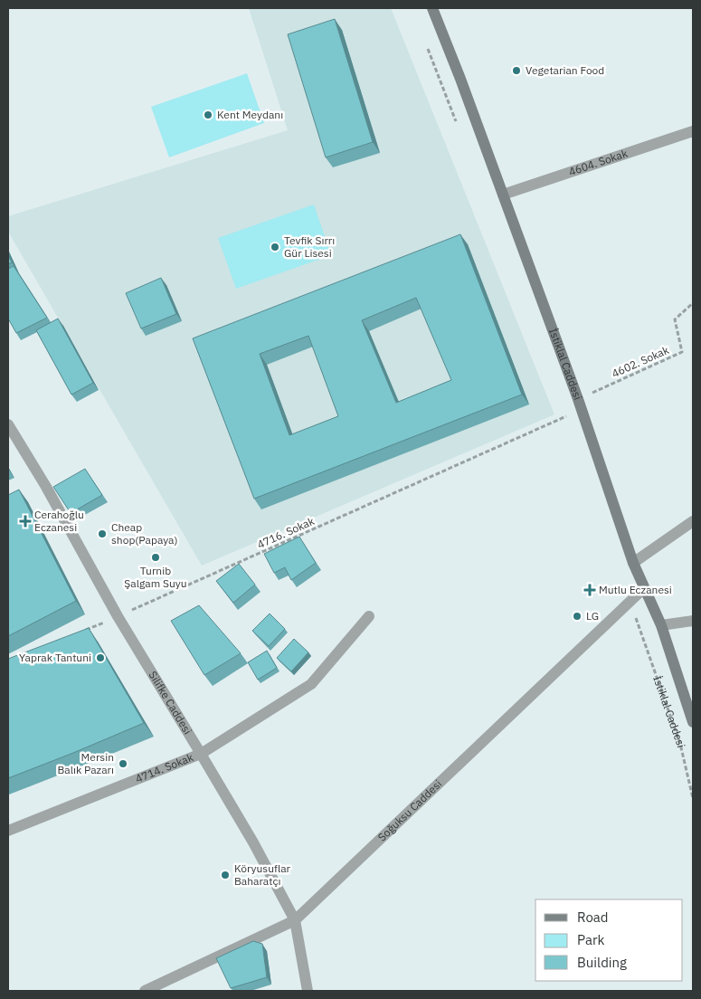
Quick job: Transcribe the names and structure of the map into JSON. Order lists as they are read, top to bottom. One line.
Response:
{"streets":{"main road":["İstiklal Caddesi"],"street":["4604. Sokak","Silifke Caddesi","4714. Sokak","Soğuksu Caddesi"],"path":["4602. Sokak","4716. Sokak"]},"crossings":[["4604. Sokak","İstiklal Caddesi"],["4602. Sokak","İstiklal Caddesi"],["İstiklal Caddesi","Soğuksu Caddesi"],["4716. Sokak","Silifke Caddesi"],["Silifke Caddesi","4714. Sokak"],["Silifke Caddesi","Soğuksu Caddesi"]],"places":{"other":["Vegetarian Food","Kent Meydanı","Tevfik Sırrı Gür Lisesi","Cheap shop(Papaya)","Turnib Şalgam Suyu","LG","Yaprak Tantuni","Mersin Balık Pazarı","Köryusuflar Baharatçı"],"health":["Cerahoğlu Eczanesi","Mutlu Eczanesi"]},"legend":["Road","Park","Building"]}
